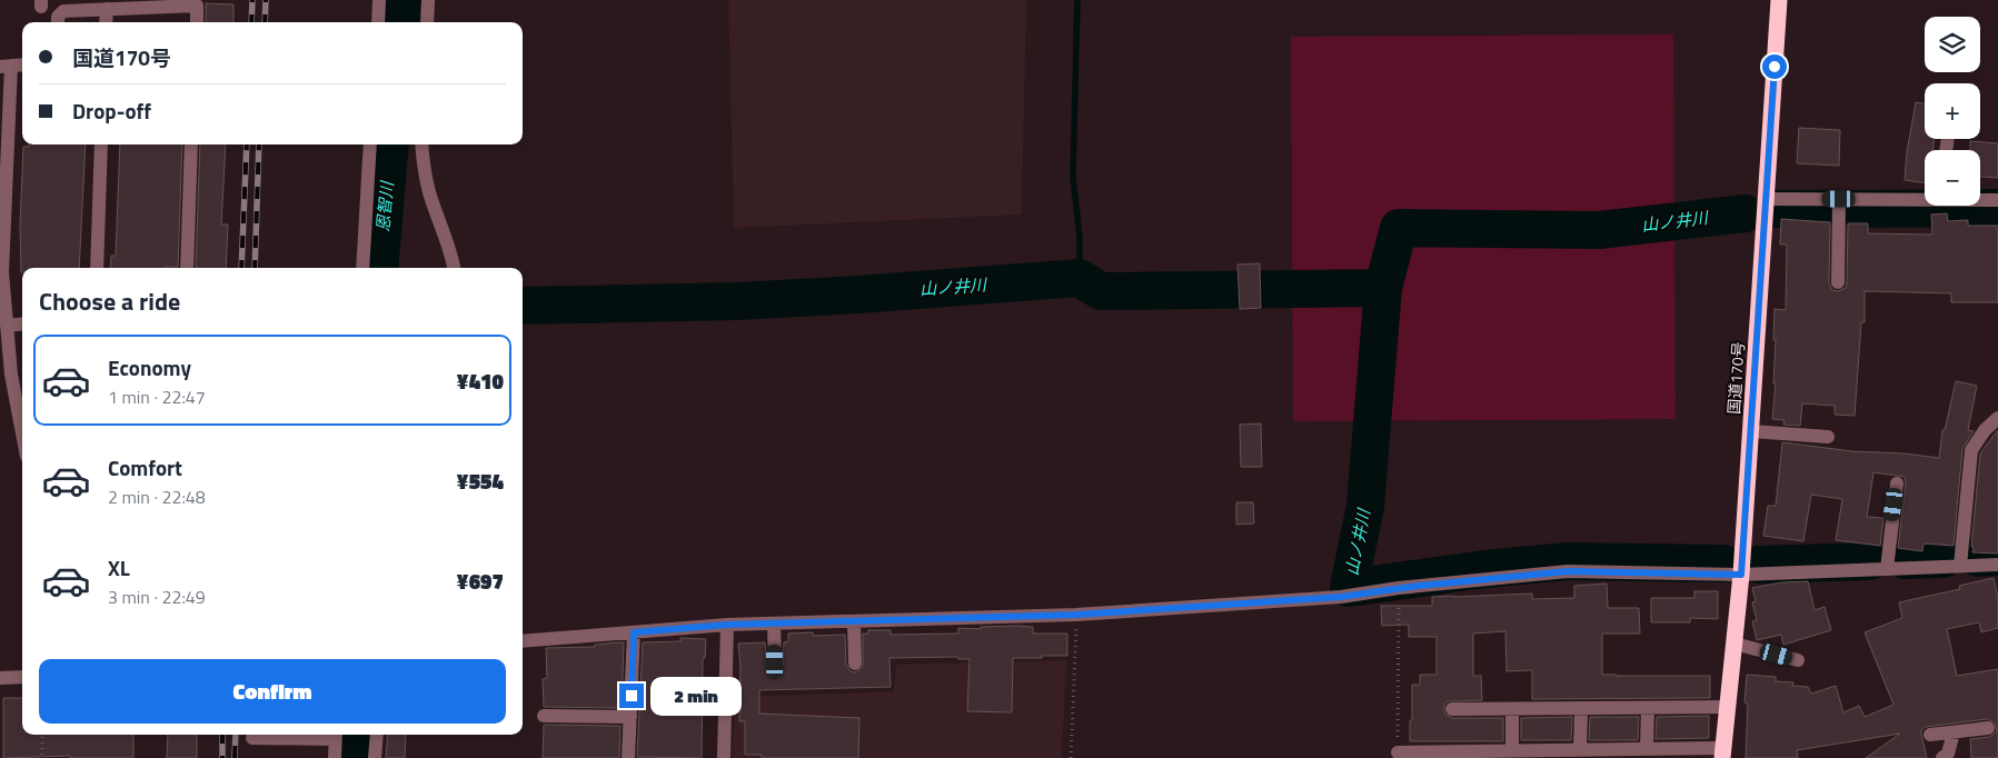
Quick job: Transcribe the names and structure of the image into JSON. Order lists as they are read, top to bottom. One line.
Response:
{"streets":{"highway":["国道170号"]},"water":["恩智川","山ノ井川"],"page":{"map_buttons":["+","−"],"banner":["国道170号","Drop-off"],"heading":"Choose a ride","list":[{"name":"Economy","note":"1 min · 22:47","value":"¥410"},{"name":"Comfort","note":"2 min · 22:48","value":"¥554"},{"name":"XL","note":"3 min · 22:49","value":"¥697"}],"buttons":"Confirm","bubble":"2 min"}}
